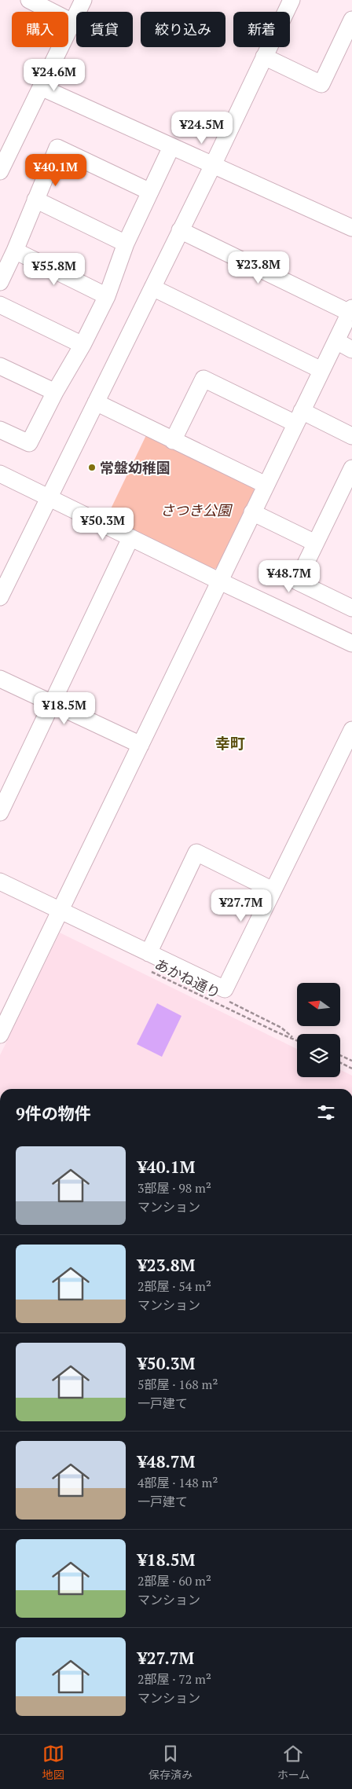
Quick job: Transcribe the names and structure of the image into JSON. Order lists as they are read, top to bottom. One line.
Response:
{"streets":{"path":["あかね通り"]},"districts":["幸町"],"parks":["さつき公園"],"places":["常盤幼稚園"],"north":"left","page":{"chip":["購入","賃貸","絞り込み","新着"],"price":["¥24.6M","¥24.5M","¥40.1M","¥23.8M","¥55.8M","¥50.3M","¥48.7M","¥18.5M","¥27.7M"],"heading":"9件の物件","list":[{"name":"¥40.1M","note":"3部屋 · 98 m² · マンション"},{"name":"¥23.8M","note":"2部屋 · 54 m² · マンション"},{"name":"¥50.3M","note":"5部屋 · 168 m² · 一戸建て"},{"name":"¥48.7M","note":"4部屋 · 148 m² · 一戸建て"},{"name":"¥18.5M","note":"2部屋 · 60 m² · マンション"},{"name":"¥27.7M","note":"2部屋 · 72 m² · マンション"}],"tabs":["地図","保存済み","ホーム"]}}
